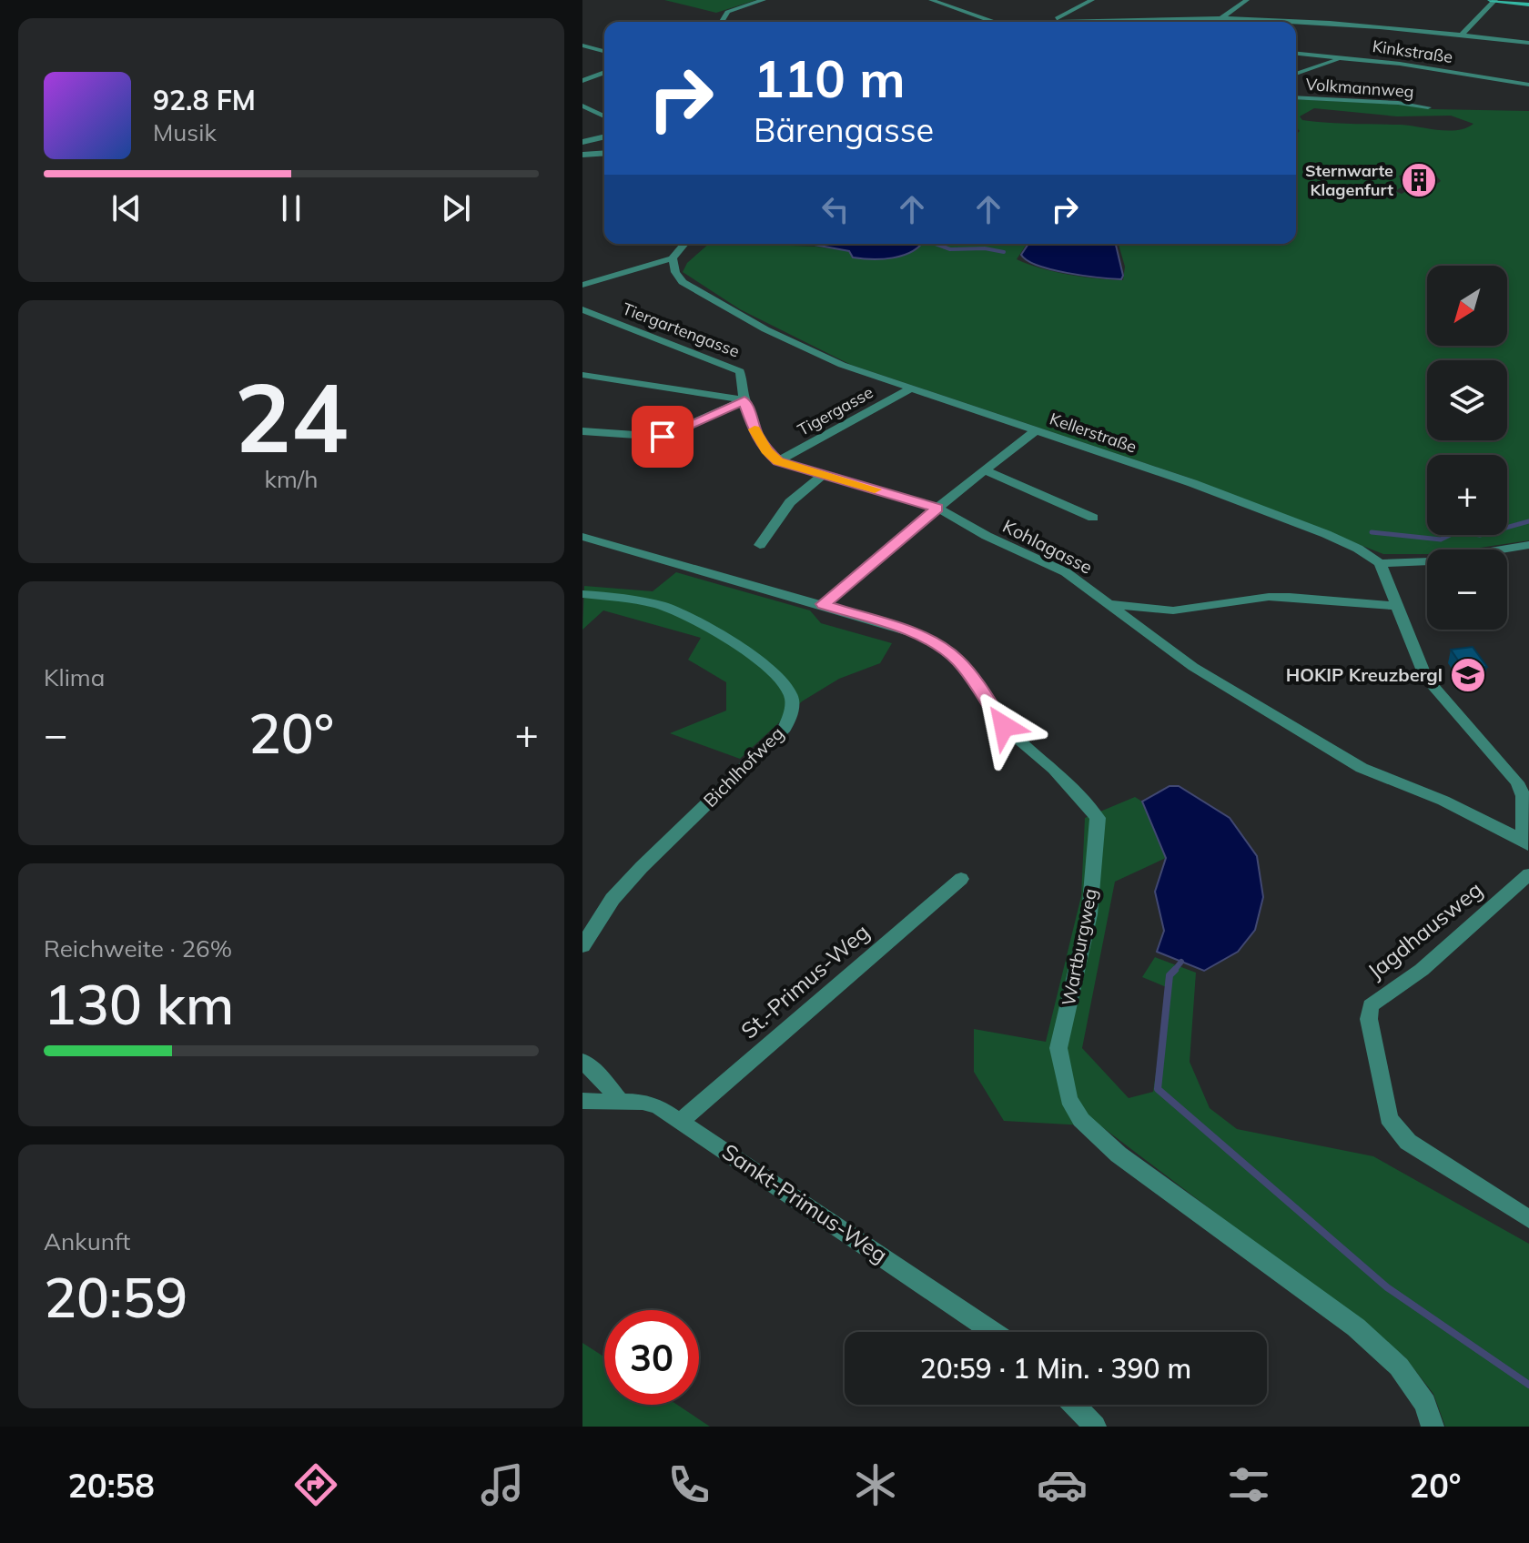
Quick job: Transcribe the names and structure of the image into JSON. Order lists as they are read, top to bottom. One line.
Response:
{"streets":{"street":["Kinkstraße","Volkmannweg","Tiergartengasse","Tigergasse","Kellerstraße","Kohlagasse","Bichlhofweg","Jagdhausweg","Wartburgweg","St.-Primus-Weg","Sankt-Primus-Weg"]},"crossings":[["Tigergasse","Kellerstraße"],["Tigergasse","Kohlagasse"],["St.-Primus-Weg","Sankt-Primus-Weg"]],"places":{"building":["Sternwarte Klagenfurt"],"school or university":["HOKIP Kreuzbergl"]},"north":"bottom left","page":{"turn":["110 m","Bärengasse"],"song":["92.8 FM","Musik"],"map_buttons":["+","−"],"tile":[["24","km/h"],"Klima",["Reichweite · 26%","130 km"],["Ankunft","20:59"]],"heat":["−","20°","+"],"limit":"30","trip":"20:59 · 1 Min. · 390 m","tabs":["20:58","20°"]}}
